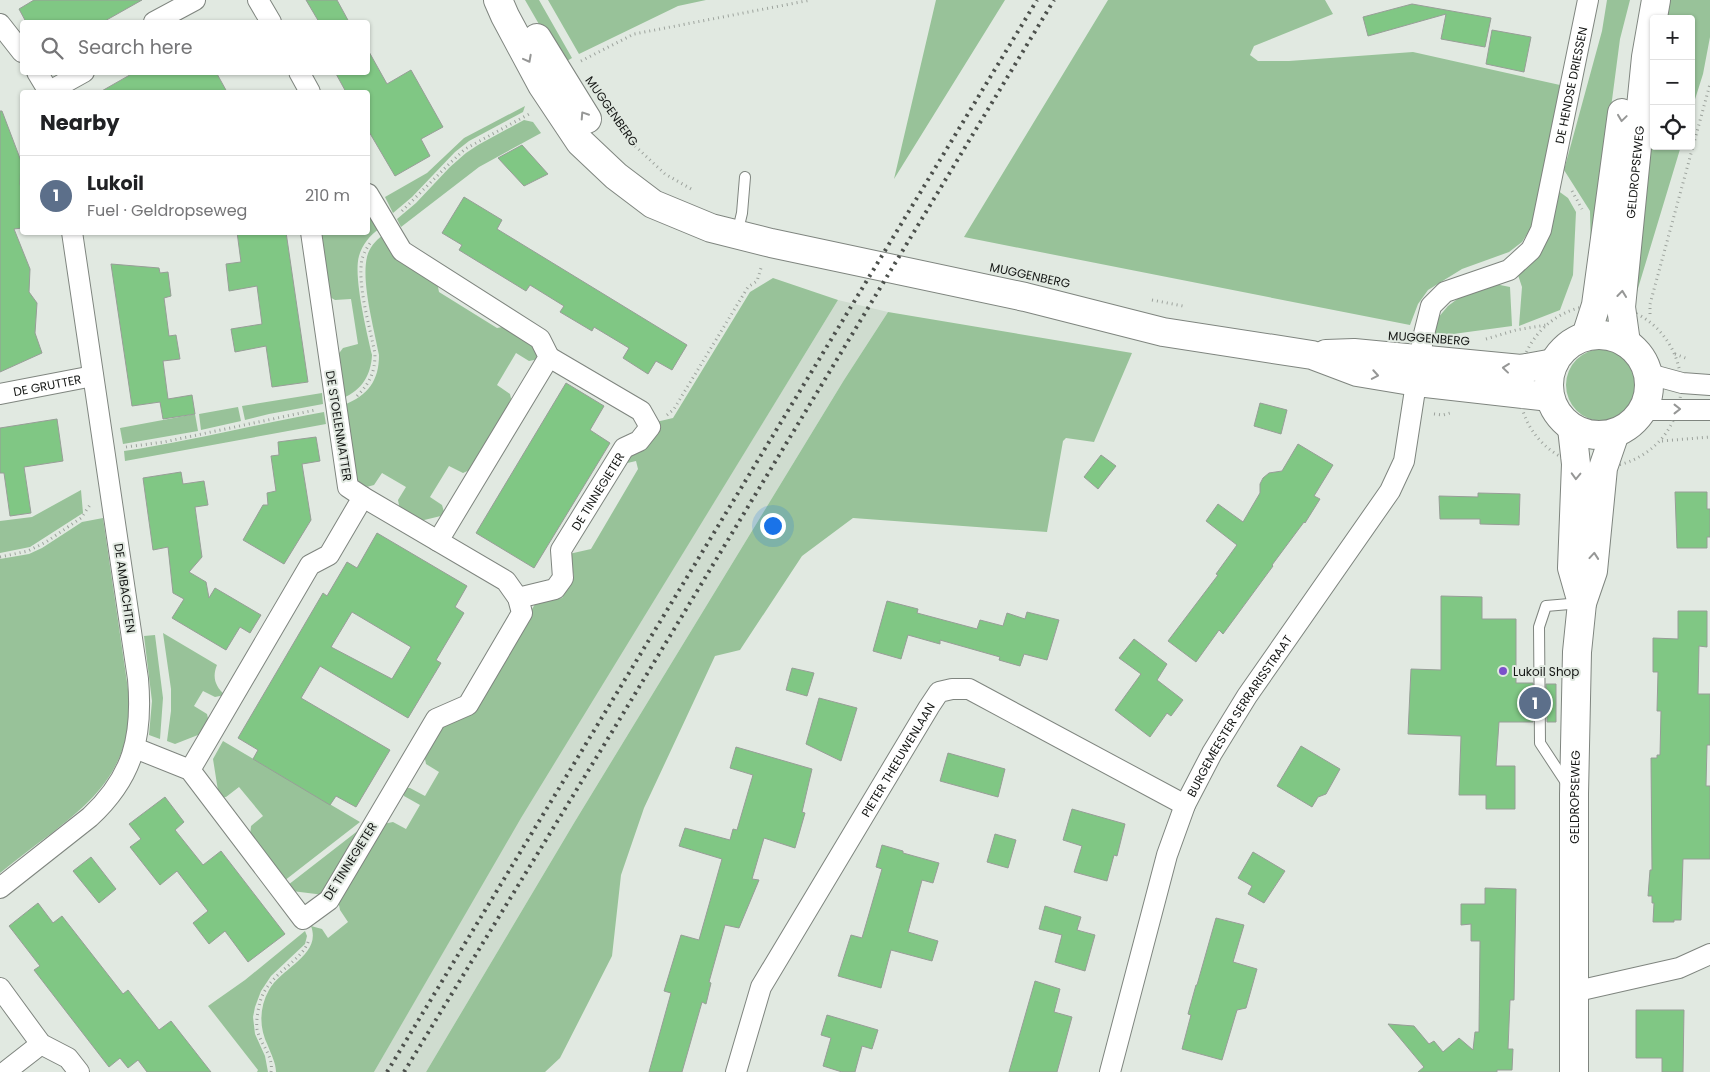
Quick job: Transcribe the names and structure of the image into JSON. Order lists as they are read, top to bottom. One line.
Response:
{"streets":{"main road":["MUGGENBERG","GELDROPSEWEG"],"street":["DE HENDSE DRIESSEN","DE GRUTTER","DE STOELENMATTER","DE TINNEGIETER","DE AMBACHTEN","BURGEMEESTER SERRARISSTRAAT","PIETER THEEUWENLAAN"]},"crossings":[["DE HENDSE DRIESSEN","MUGGENBERG"],["DE HENDSE DRIESSEN","BURGEMEESTER SERRARISSTRAAT"],["MUGGENBERG","GELDROPSEWEG"],["MUGGENBERG","BURGEMEESTER SERRARISSTRAAT"],["DE GRUTTER","DE AMBACHTEN"],["BURGEMEESTER SERRARISSTRAAT","PIETER THEEUWENLAAN"]],"places":["Lukoil Shop"],"page":{"map_buttons":["+","−"],"search":"Search here","heading":"Nearby","list":[{"mark":"1","name":"Lukoil","note":"Fuel · Geldropseweg","value":"210 m"}],"pins":"1"}}
